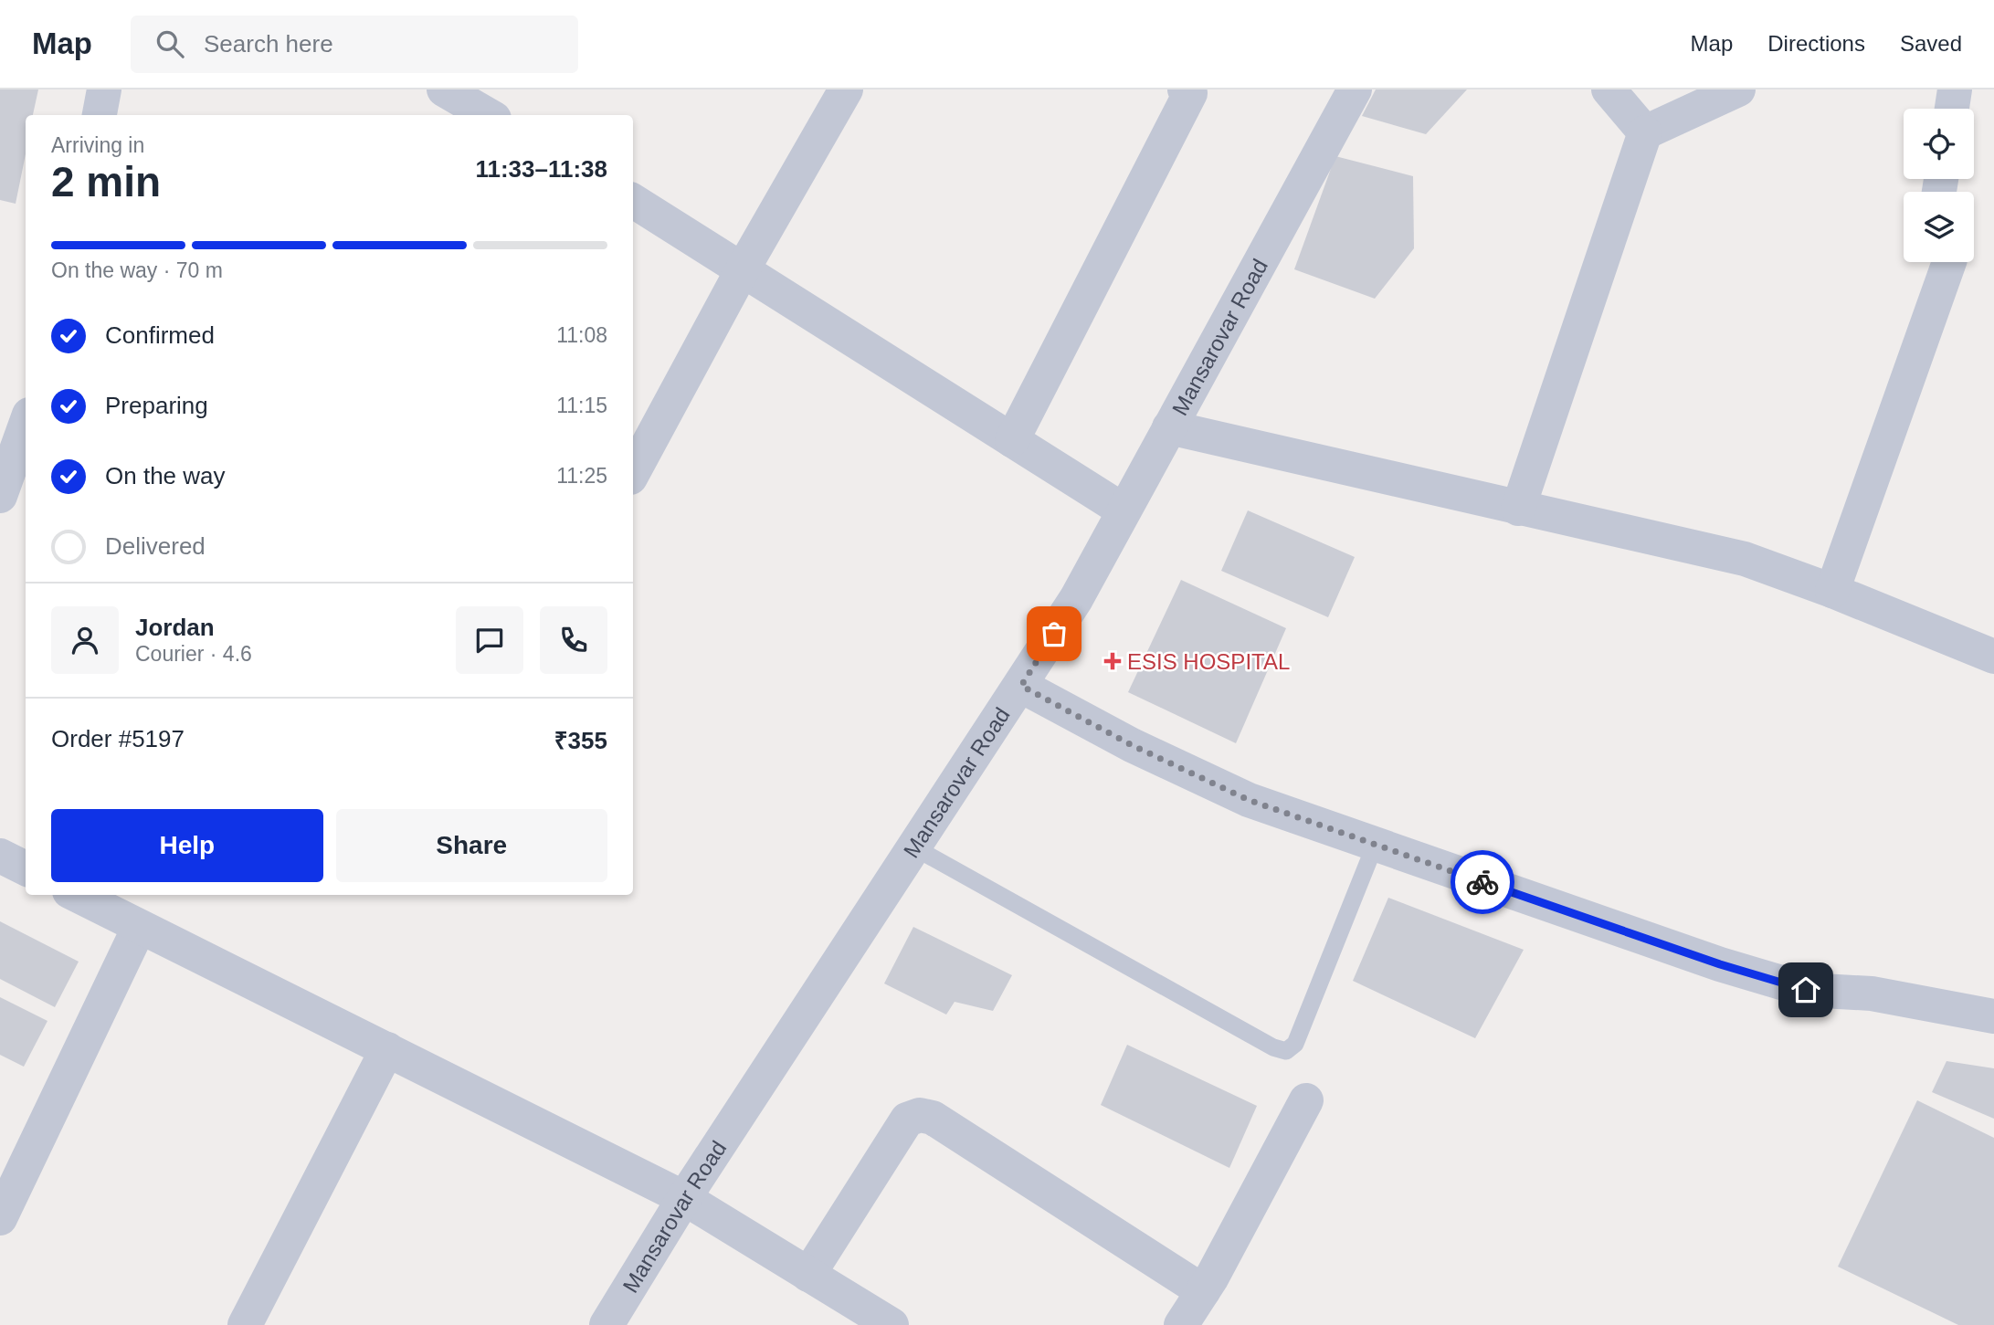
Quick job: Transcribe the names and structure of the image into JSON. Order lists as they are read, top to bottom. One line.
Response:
{"streets":{"street":["Mansarovar Road"]},"places":{"health":["ESIS HOSPITAL"]},"page":{"header":"Map","search":"Search here","nav":["Map","Directions","Saved"],"heading":["2 min","Arriving in","11:33–11:38"],"panel":["Jordan","Courier · 4.6","Order #5197","₹355"],"bar":"On the way · 70 m","list":[["Confirmed","11:08"],["Preparing","11:15"],["On the way","11:25"],"Delivered"],"buttons":["Help","Share"]}}
